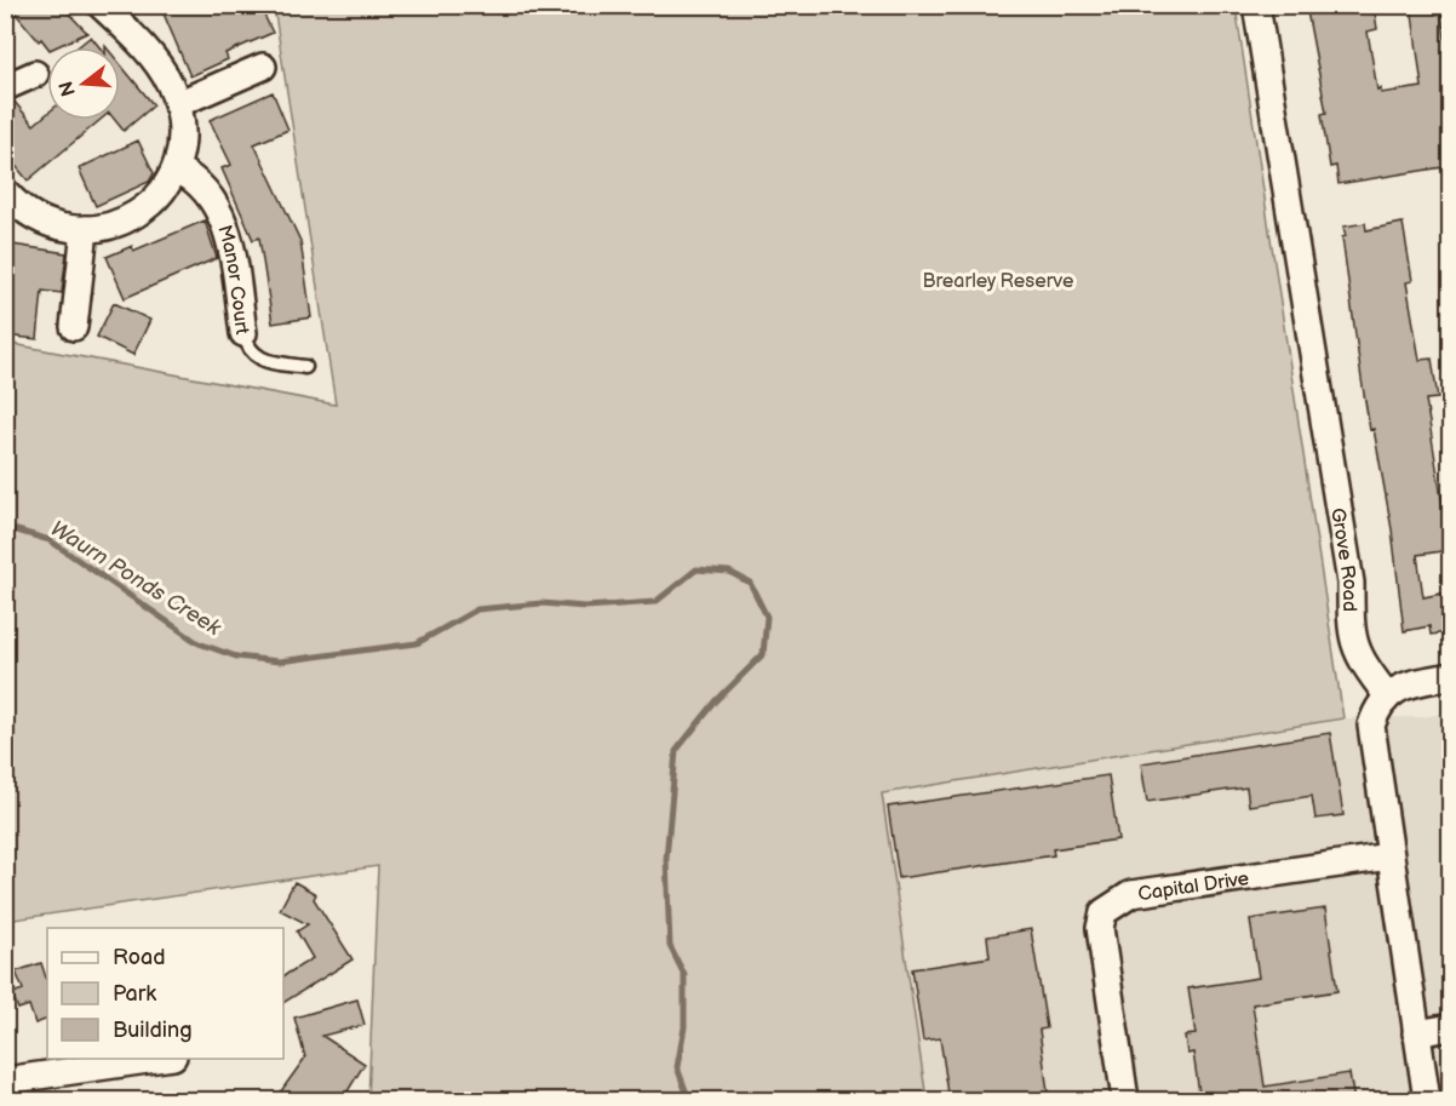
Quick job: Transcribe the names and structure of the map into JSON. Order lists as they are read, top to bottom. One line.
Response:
{"streets":{"street":["Manor Court","Grove Road","Capital Drive"]},"water":["Waurn Ponds Creek"],"parks":["Brearley Reserve"],"legend":["Road","Park","Building"],"north":"left"}
